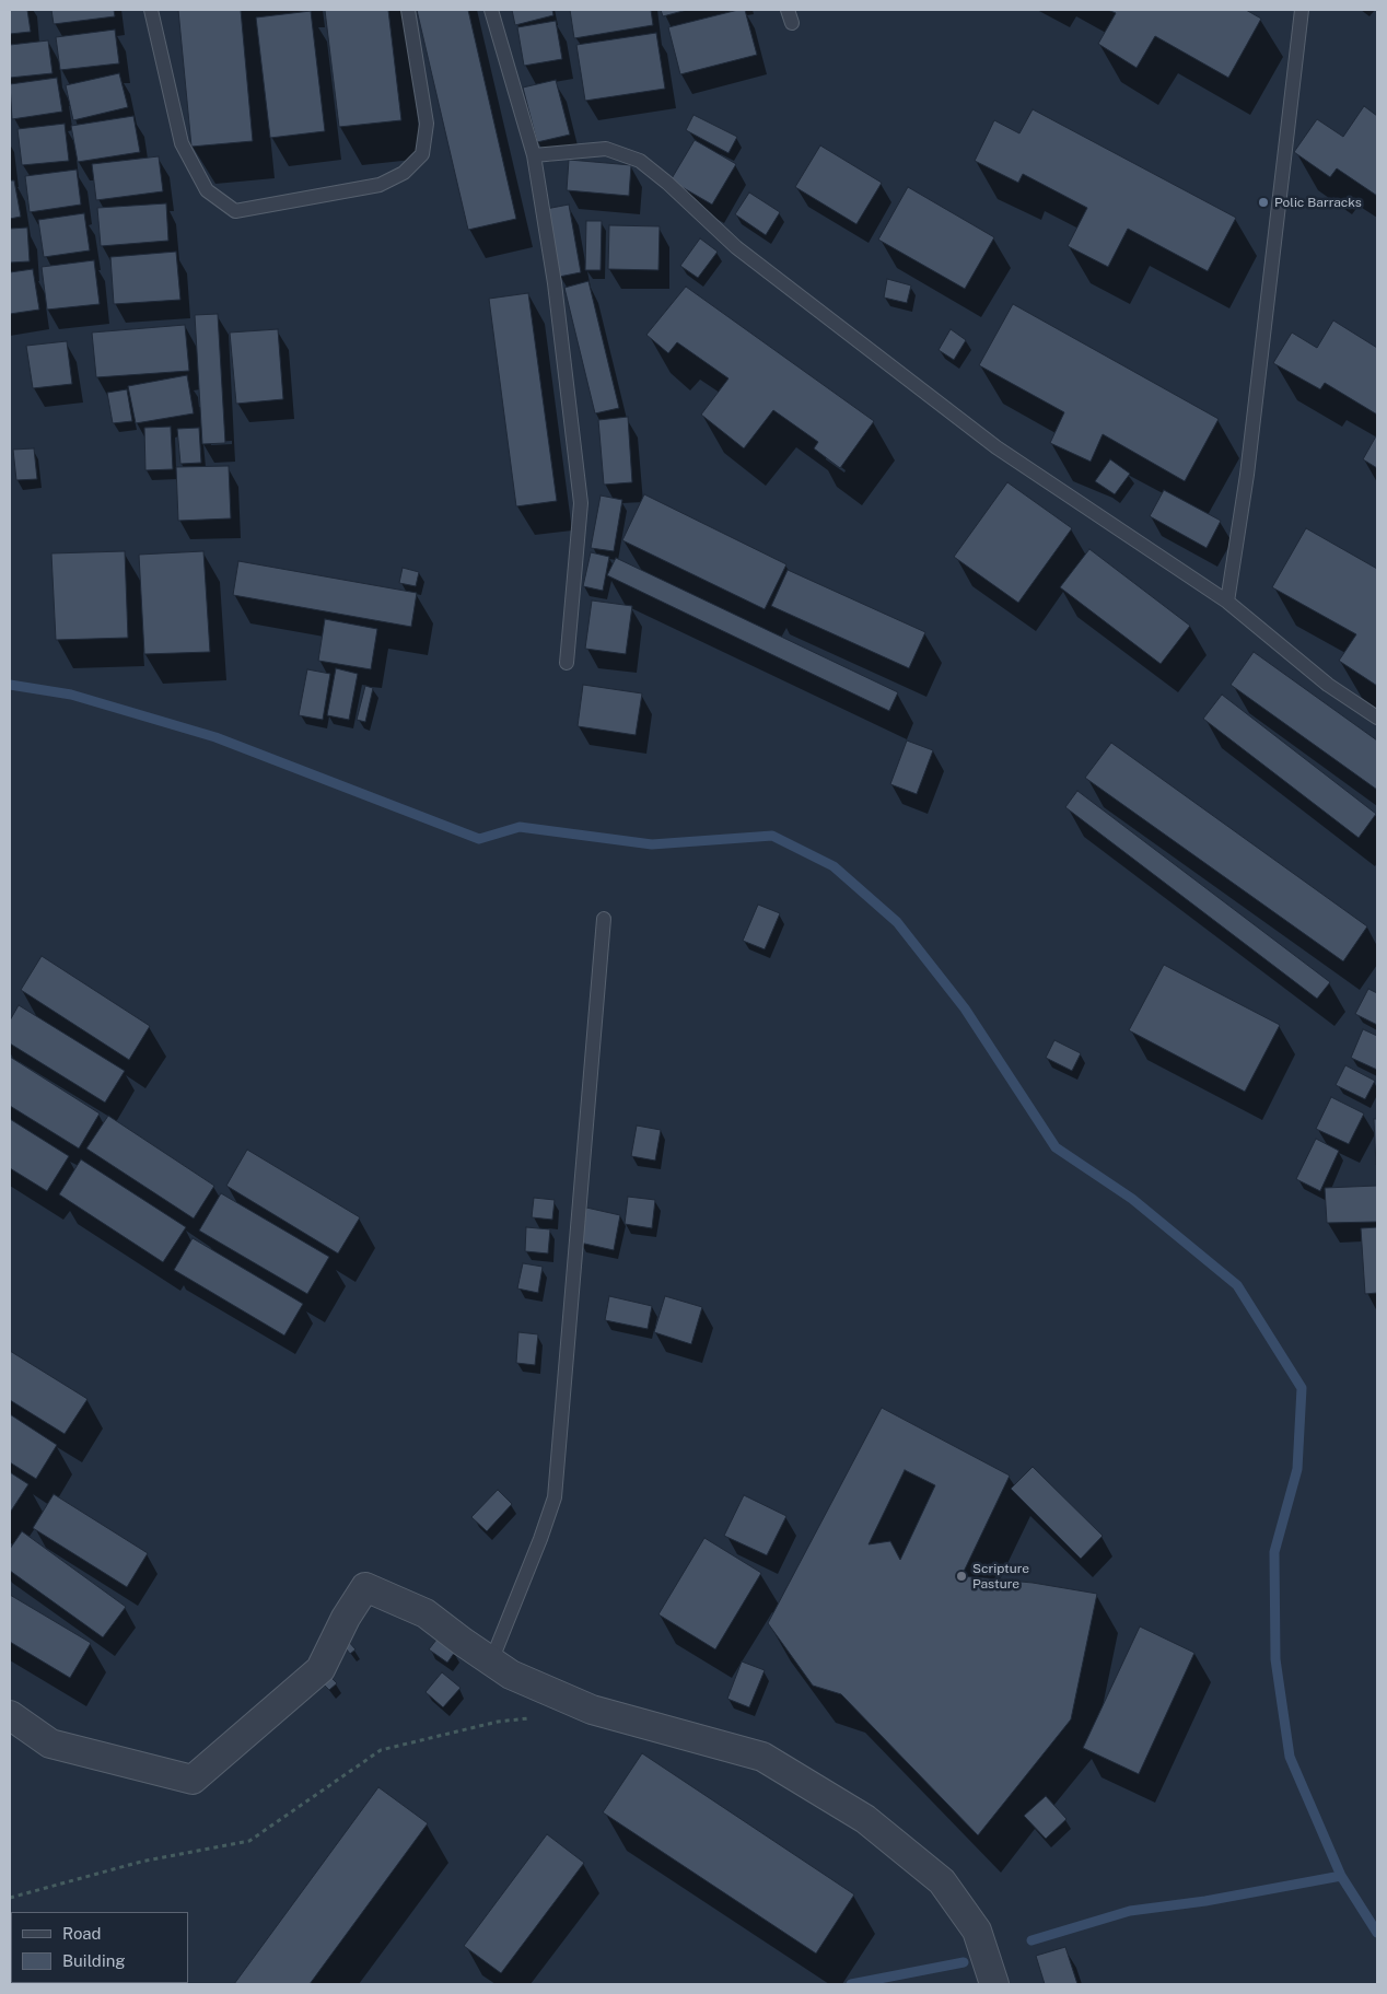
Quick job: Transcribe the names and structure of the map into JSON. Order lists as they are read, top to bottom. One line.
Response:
{"places":["Polic Barracks","Scripture Pasture"],"legend":["Road","Building"]}
